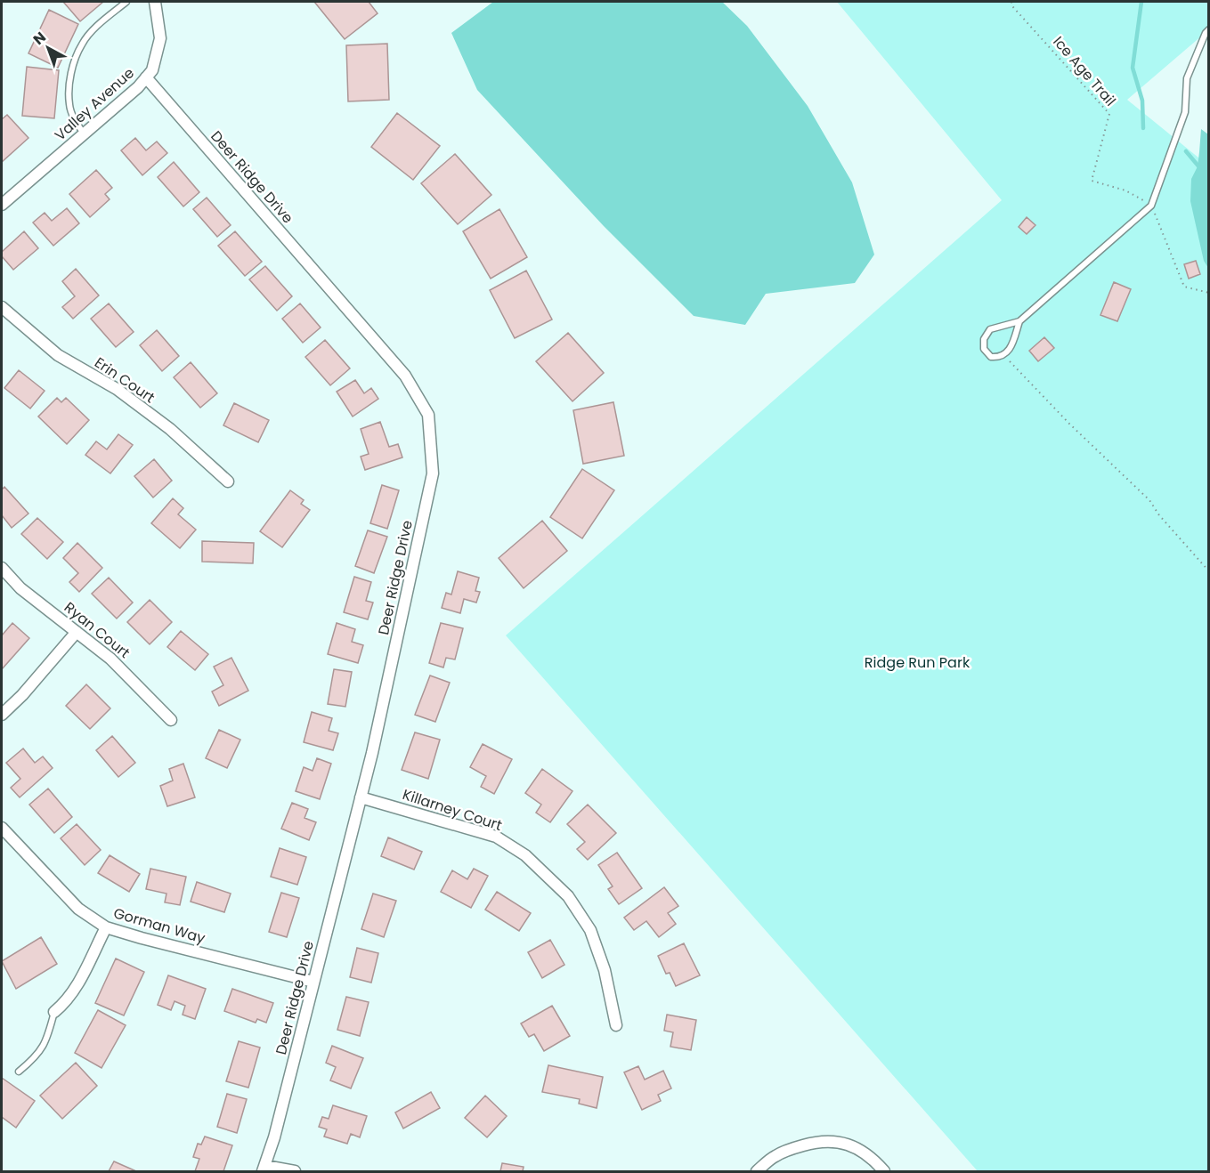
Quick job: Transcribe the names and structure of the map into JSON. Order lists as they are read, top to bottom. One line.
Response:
{"streets":{"street":["Valley Avenue","Deer Ridge Drive","Erin Court","Ryan Court","Killarney Court","Gorman Way"],"path":["Ice Age Trail"]},"crossings":[["Valley Avenue","Deer Ridge Drive"],["Deer Ridge Drive","Killarney Court"],["Deer Ridge Drive","Gorman Way"]],"parks":["Ridge Run Park"],"north":"top left"}
